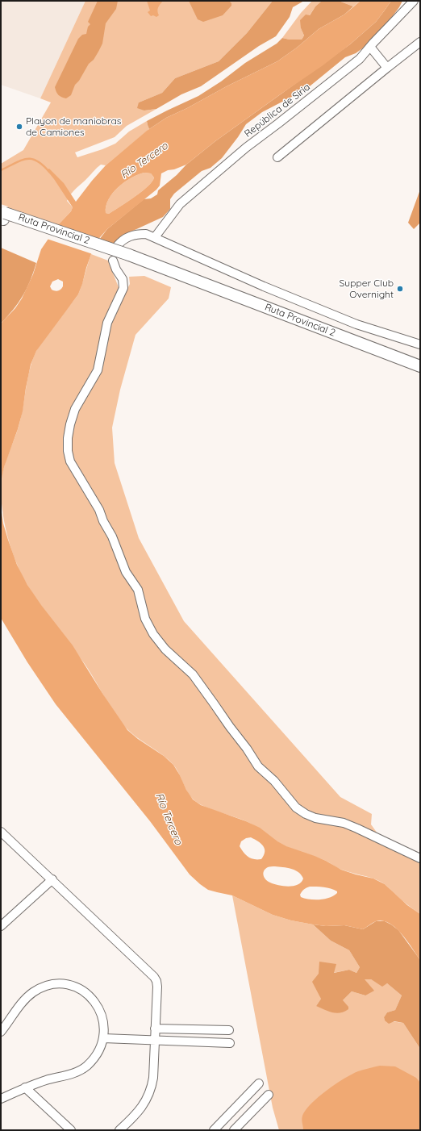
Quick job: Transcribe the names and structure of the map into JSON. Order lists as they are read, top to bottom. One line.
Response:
{"streets":{"main road":["Ruta Provincial 2"],"street":["República de Siria"]},"water":["Río Tercero"],"places":["Playon de maniobras de Camiones","Supper Club Overnight"]}
